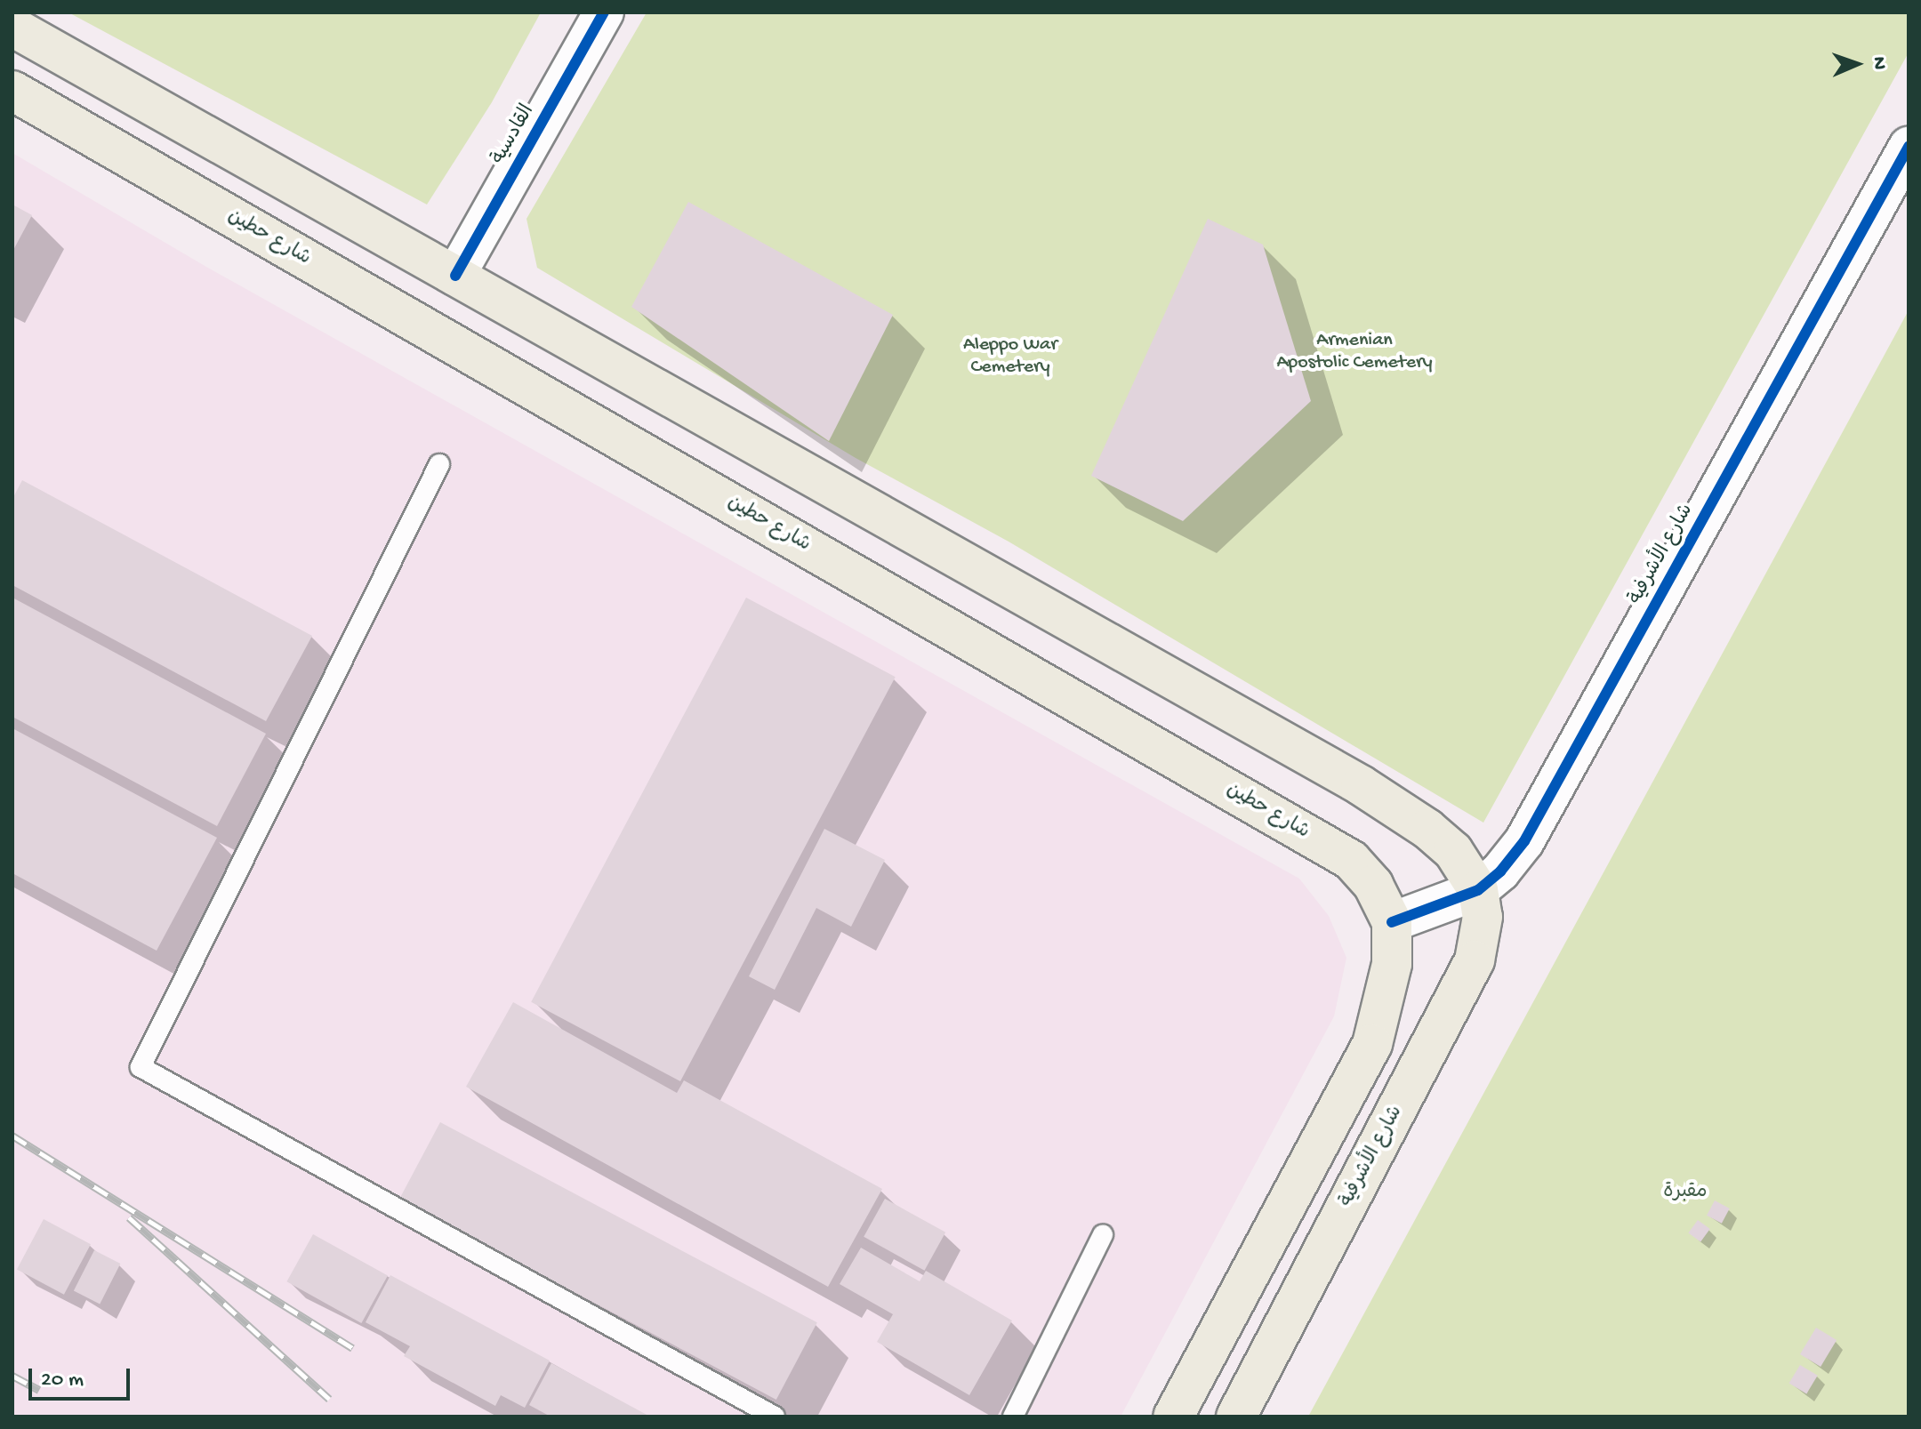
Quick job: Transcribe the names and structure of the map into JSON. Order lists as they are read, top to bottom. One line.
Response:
{"streets":{"main road":["شارع حطين","شارع الأشرفية"],"street":["القادسية"]},"crossings":[["شارع حطين","شارع الأشرفية"]],"parks":["Armenian Apostolic Cemetery","Aleppo War Cemetery","مقبرة"],"scale_bar":"20 m","north":"right"}
